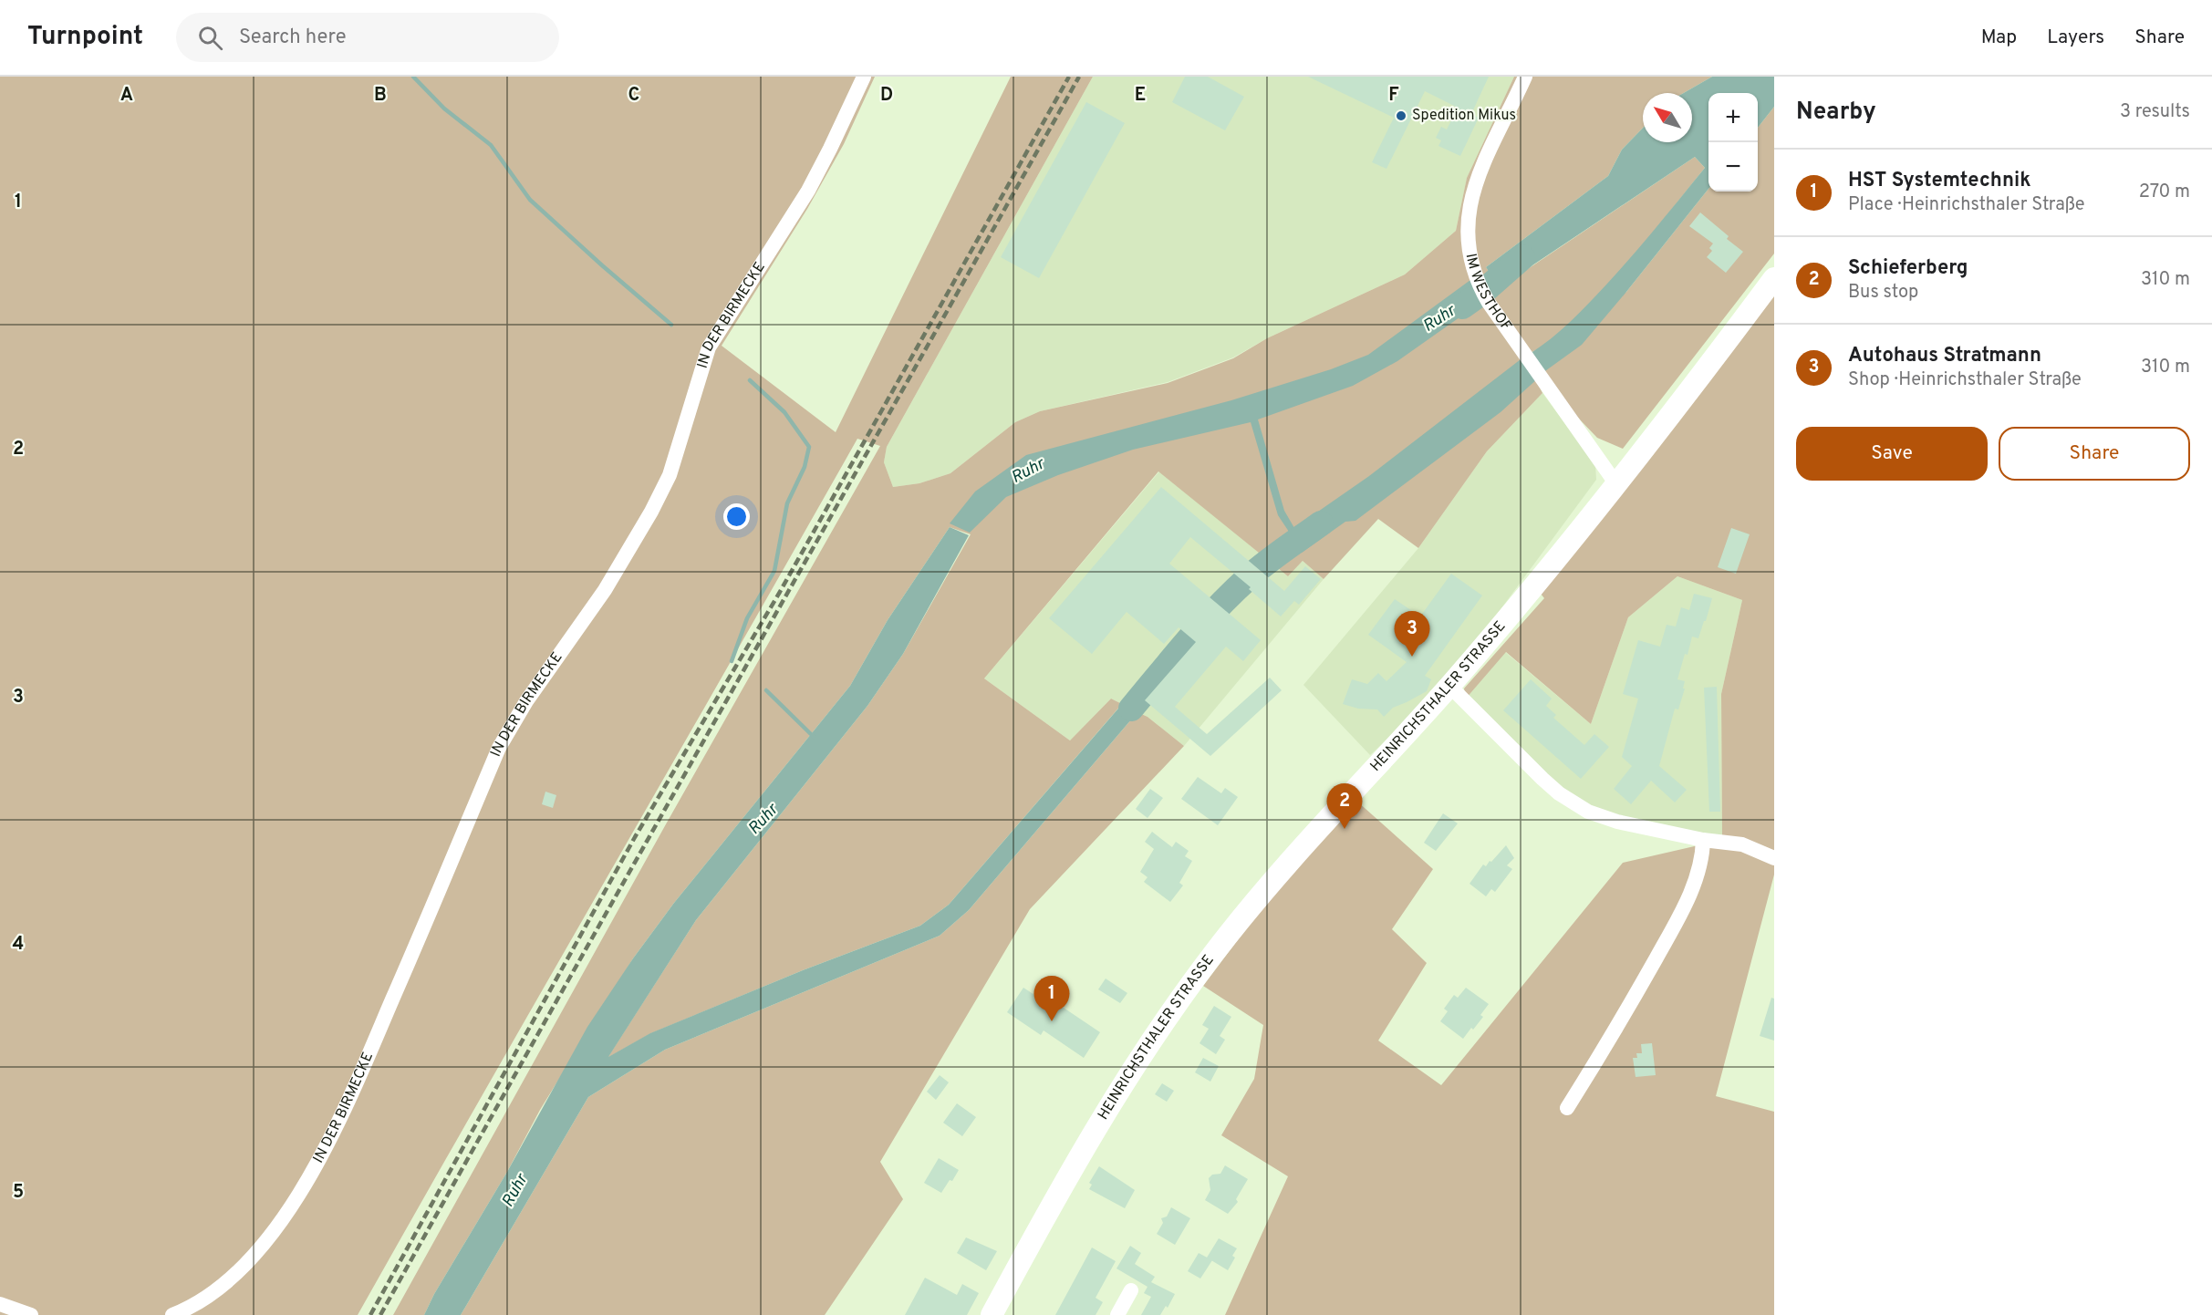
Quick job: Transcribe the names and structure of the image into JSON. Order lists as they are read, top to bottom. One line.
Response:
{"streets":{"main road":["HEINRICHSTHALER STRASSE"],"street":["IM WESTHOF","IN DER BIRMECKE"]},"crossings":[["IM WESTHOF","HEINRICHSTHALER STRASSE"]],"water":["Ruhr"],"places":["Spedition Mikus"],"north":"top left","page":{"header":"Turnpoint","search":"Search here","nav":["Map","Layers","Share"],"heading":["Nearby","3 results"],"map_buttons":["+","−"],"list":[{"mark":"1","name":"HST Systemtechnik","note":"Place · Heinrichsthaler Straße","value":"270 m"},{"mark":"2","name":"Schieferberg","note":"Bus stop","value":"310 m"},{"mark":"3","name":"Autohaus Stratmann","note":"Shop · Heinrichsthaler Straße","value":"310 m"}],"buttons":["Save","Share"],"pins":["3","2","1"]},"grid":{"columns":["A","B","C","D","E","F"],"rows":["1","2","3","4","5"]}}
